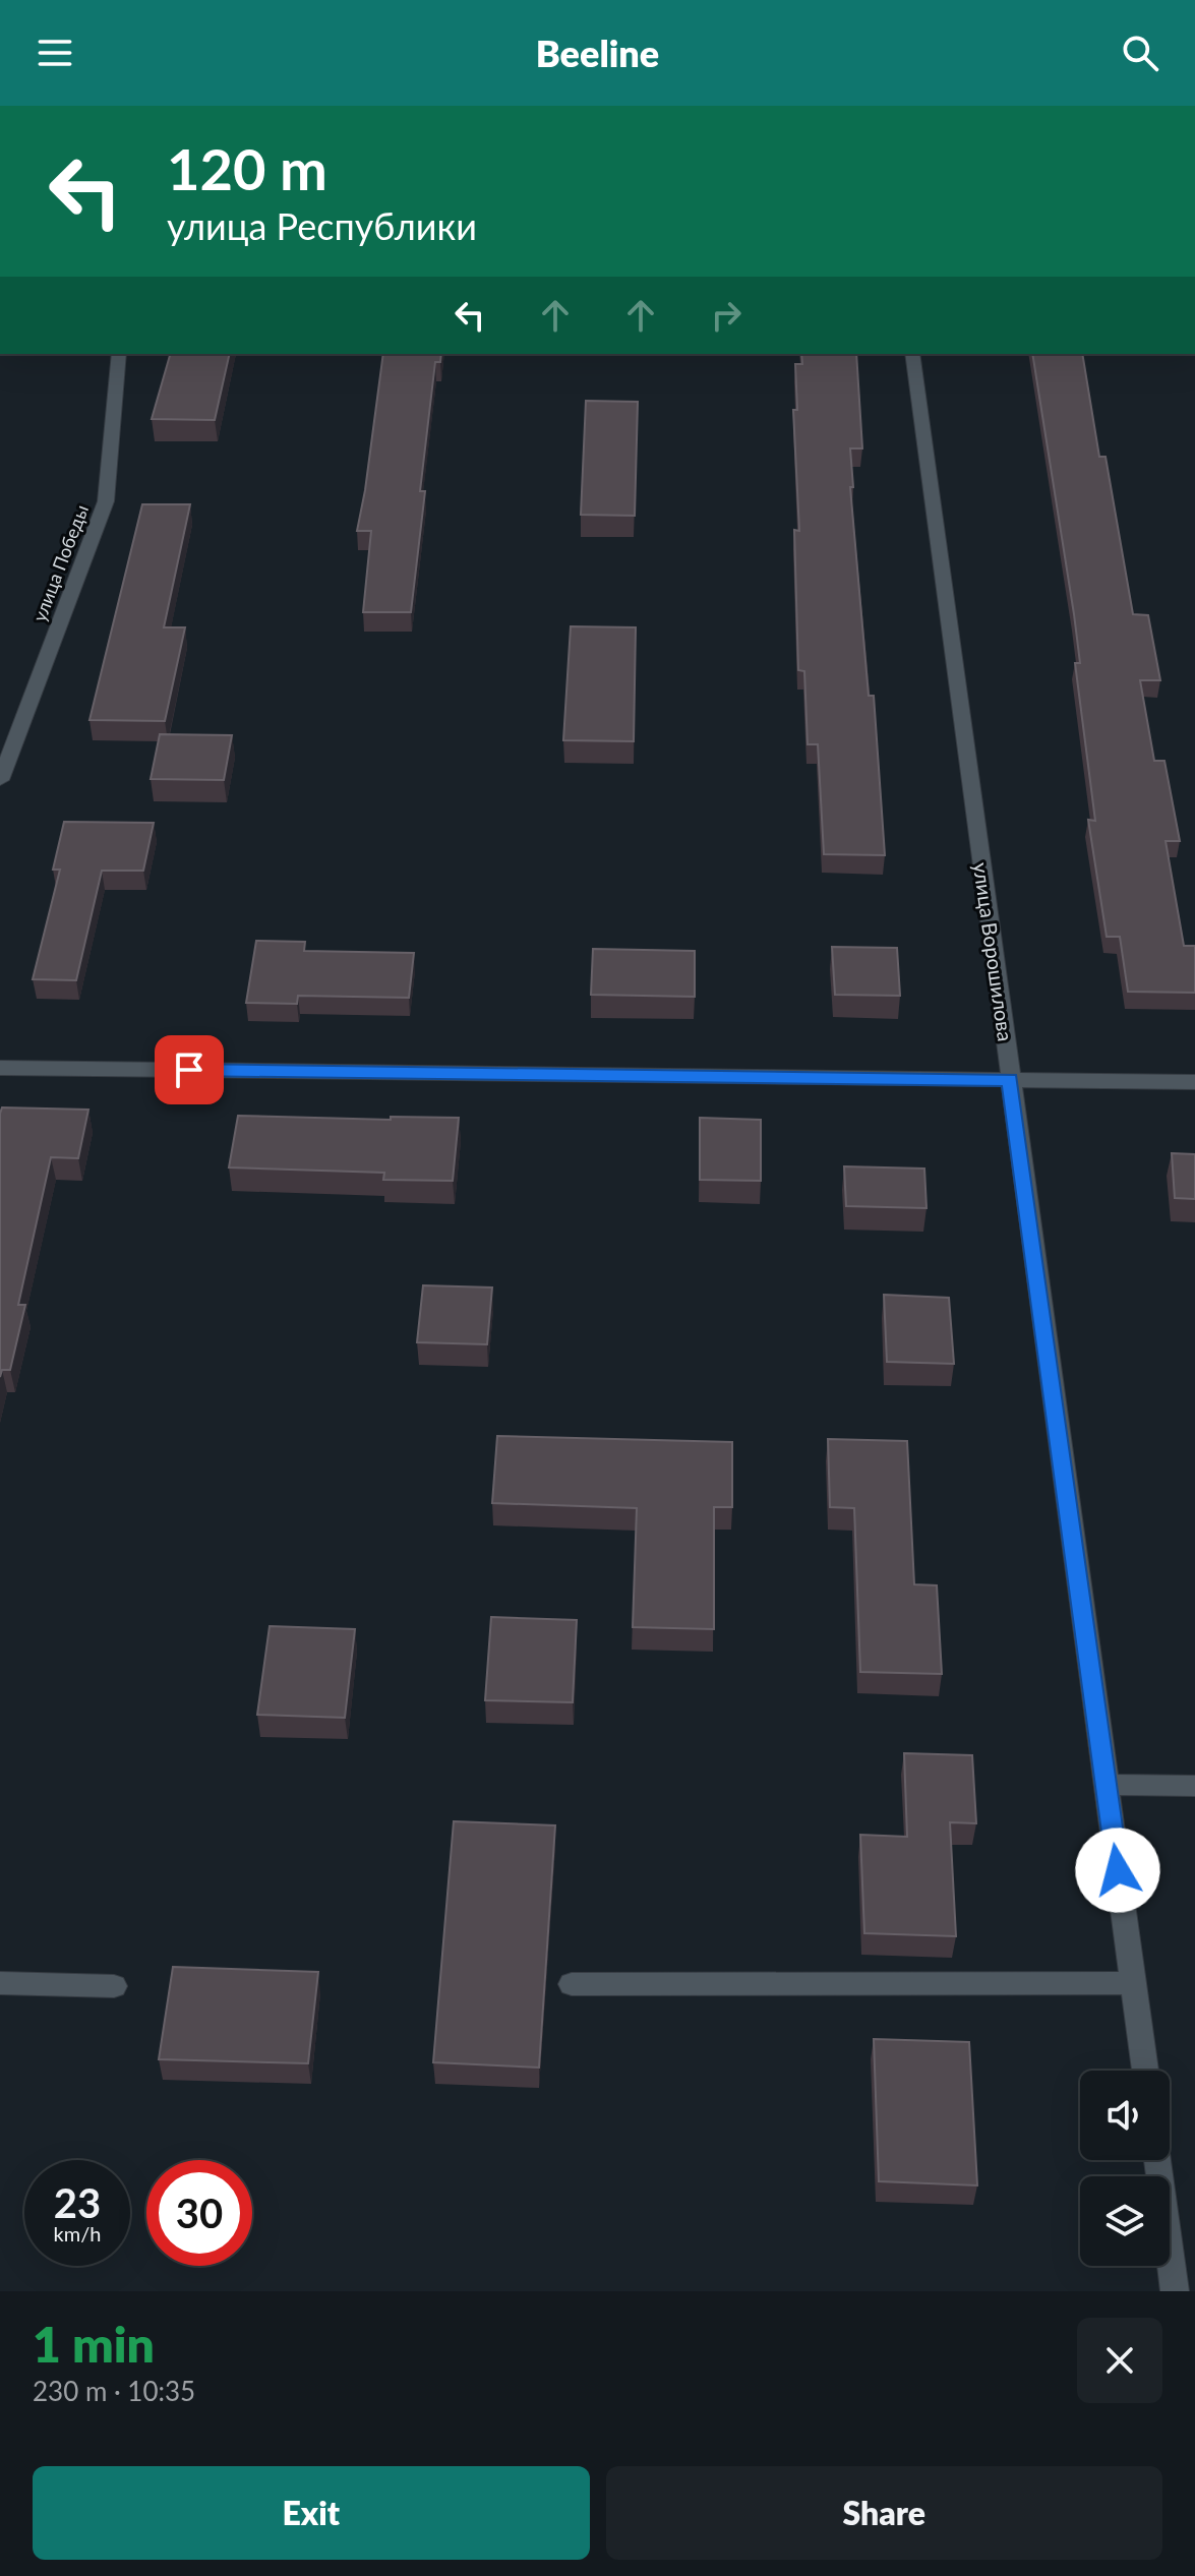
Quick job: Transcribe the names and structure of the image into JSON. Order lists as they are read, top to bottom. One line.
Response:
{"streets":{"street":["улица Победы","улица Ворошилова"]},"page":{"header":"Beeline","turn":["120 m","улица Республики"],"speed":"23 km/h","limit":"30","heading":["1 min","230 m · 10:35"],"buttons":["Exit","Share"]}}
